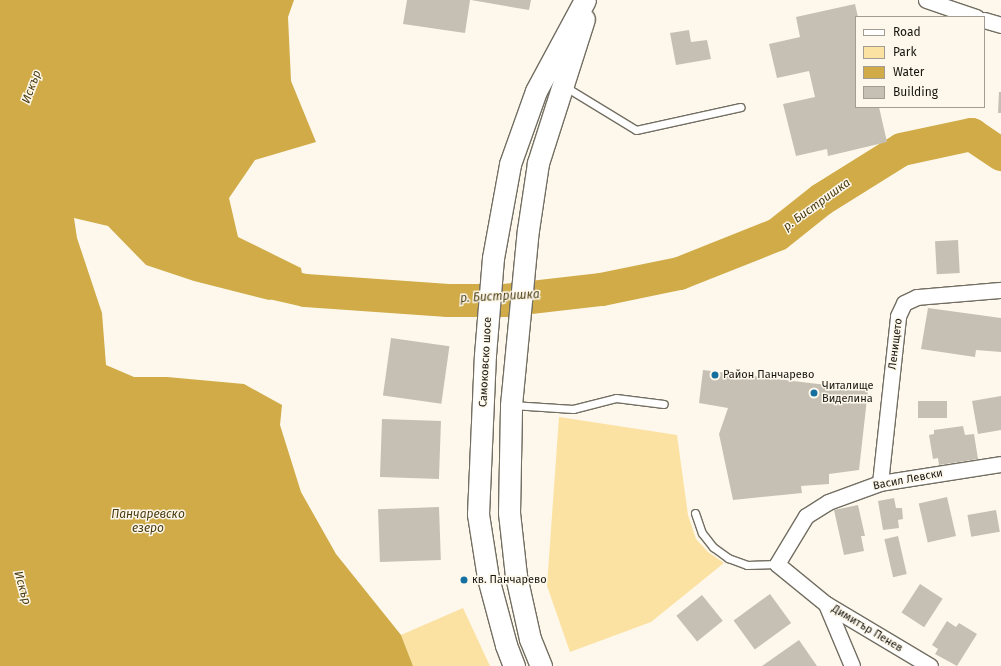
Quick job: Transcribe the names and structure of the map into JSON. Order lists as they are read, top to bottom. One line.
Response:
{"streets":{"main road":["Самоковско шосе"],"street":["Ленището","Васил Левски","Димитър Пенев"]},"crossings":[["Ленището","Васил Левски"],["Васил Левски","Димитър Пенев"]],"water":["Искър","р. Бистришка","Панчаревско езеро"],"places":["Район Панчарево","Читалище Виделина","кв. Панчарево"],"legend":["Road","Park","Water","Building"]}
